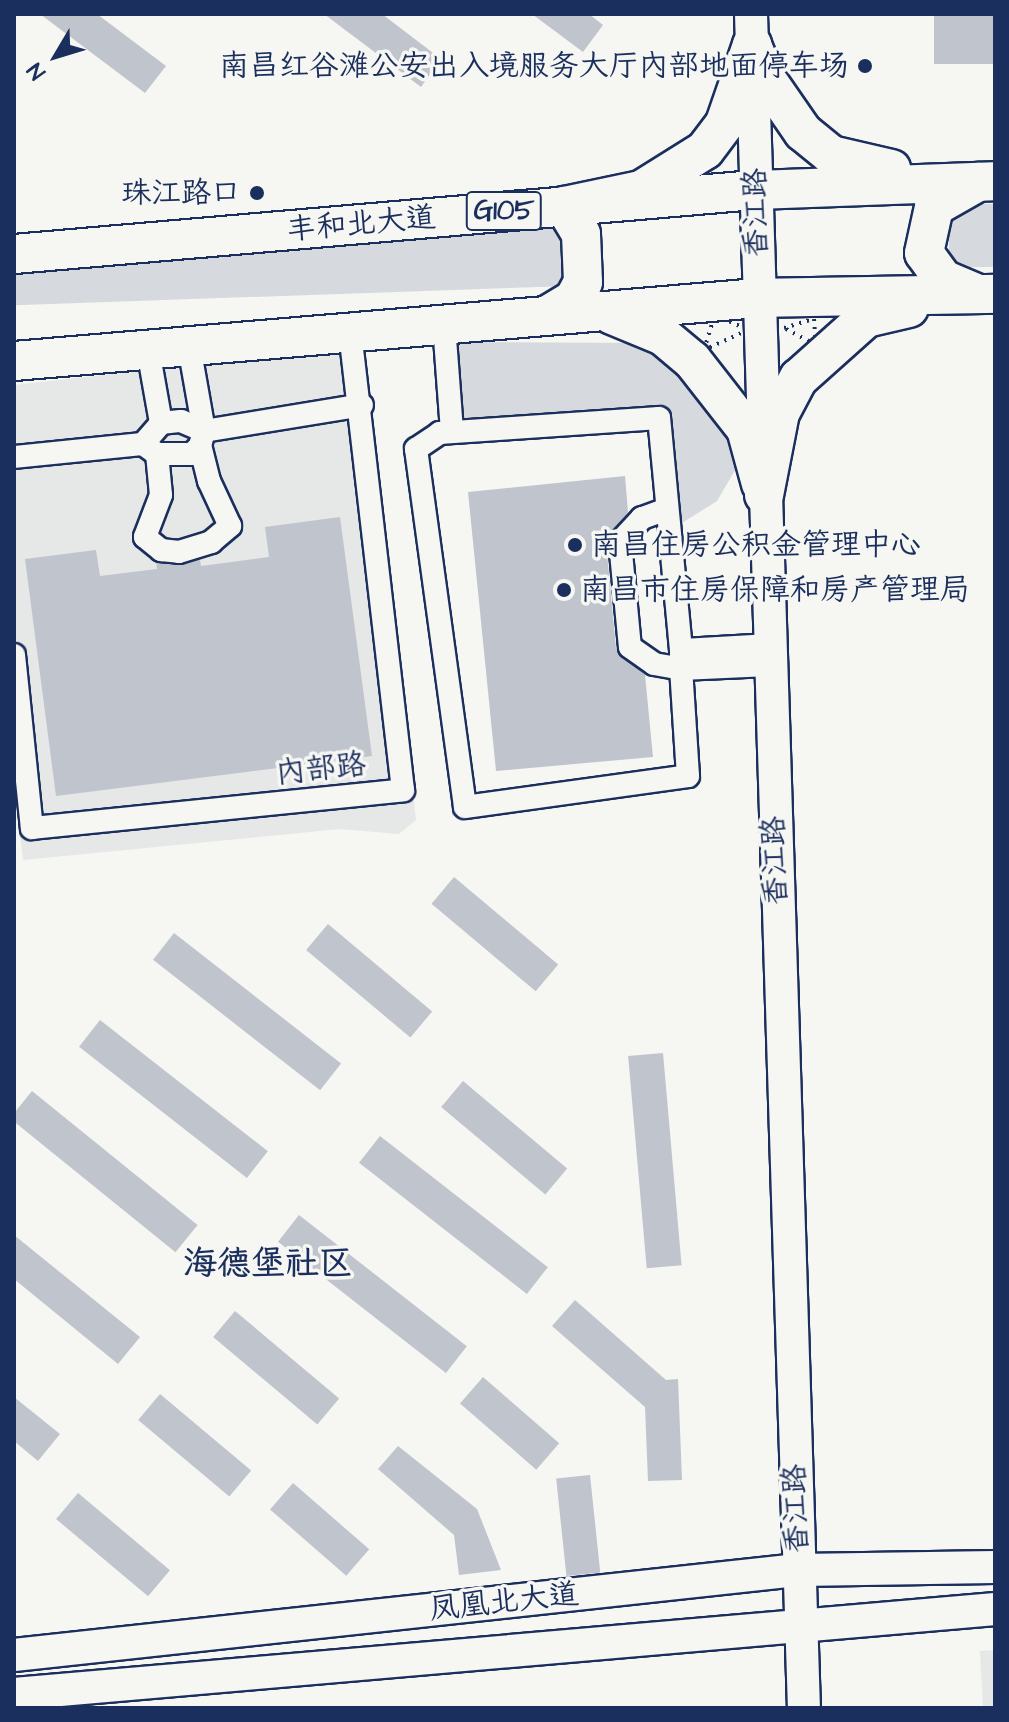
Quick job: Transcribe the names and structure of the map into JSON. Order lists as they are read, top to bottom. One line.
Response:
{"streets":{"highway":["G105","丰和北大道"],"main road":["香江路","凤凰北大道"],"street":["内部路"]},"crossings":[["香江路","丰和北大道"],["香江路","凤凰北大道"]],"districts":["海德堡社区"],"places":["南昌红谷滩公安出入境服务大厅内部地面停车场","珠江路口","南昌住房公积金管理中心","南昌市住房保障和房产管理局"],"north":"bottom left"}
